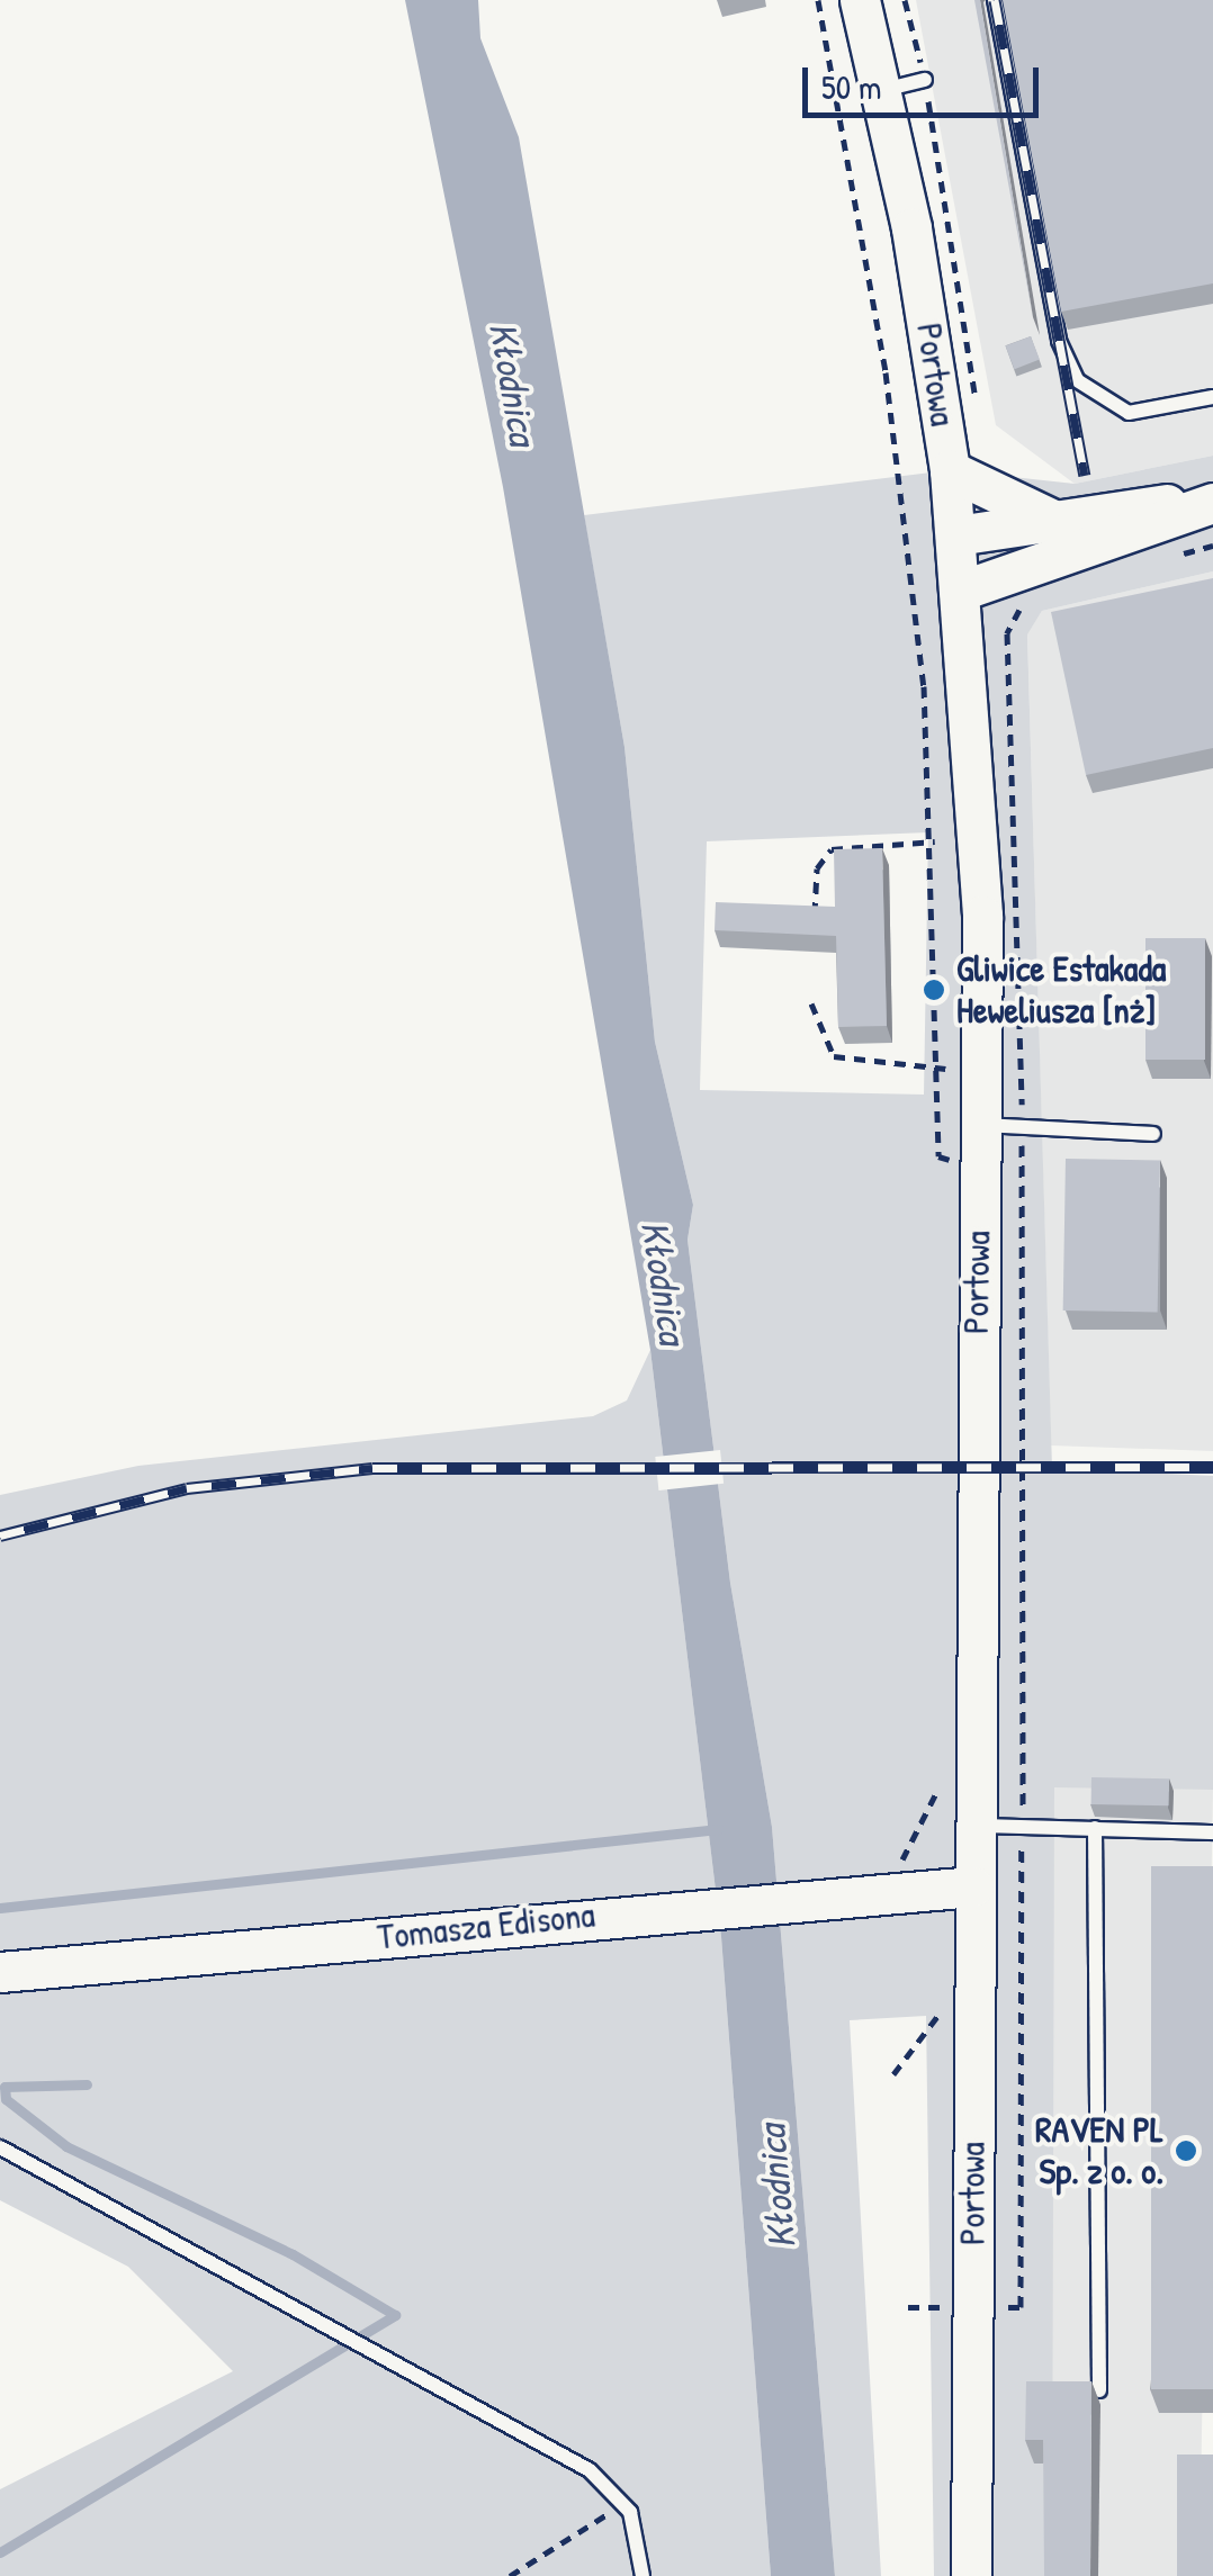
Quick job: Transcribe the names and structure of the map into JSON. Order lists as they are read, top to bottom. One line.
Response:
{"streets":{"street":["Portowa","Tomasza Edisona"]},"crossings":[["Portowa","Tomasza Edisona"]],"water":["Kłodnica"],"places":["Gliwice Estakada Heweliusza [nż]","RAVEN PL Sp. z o. o."],"scale_bar":"50 m"}
